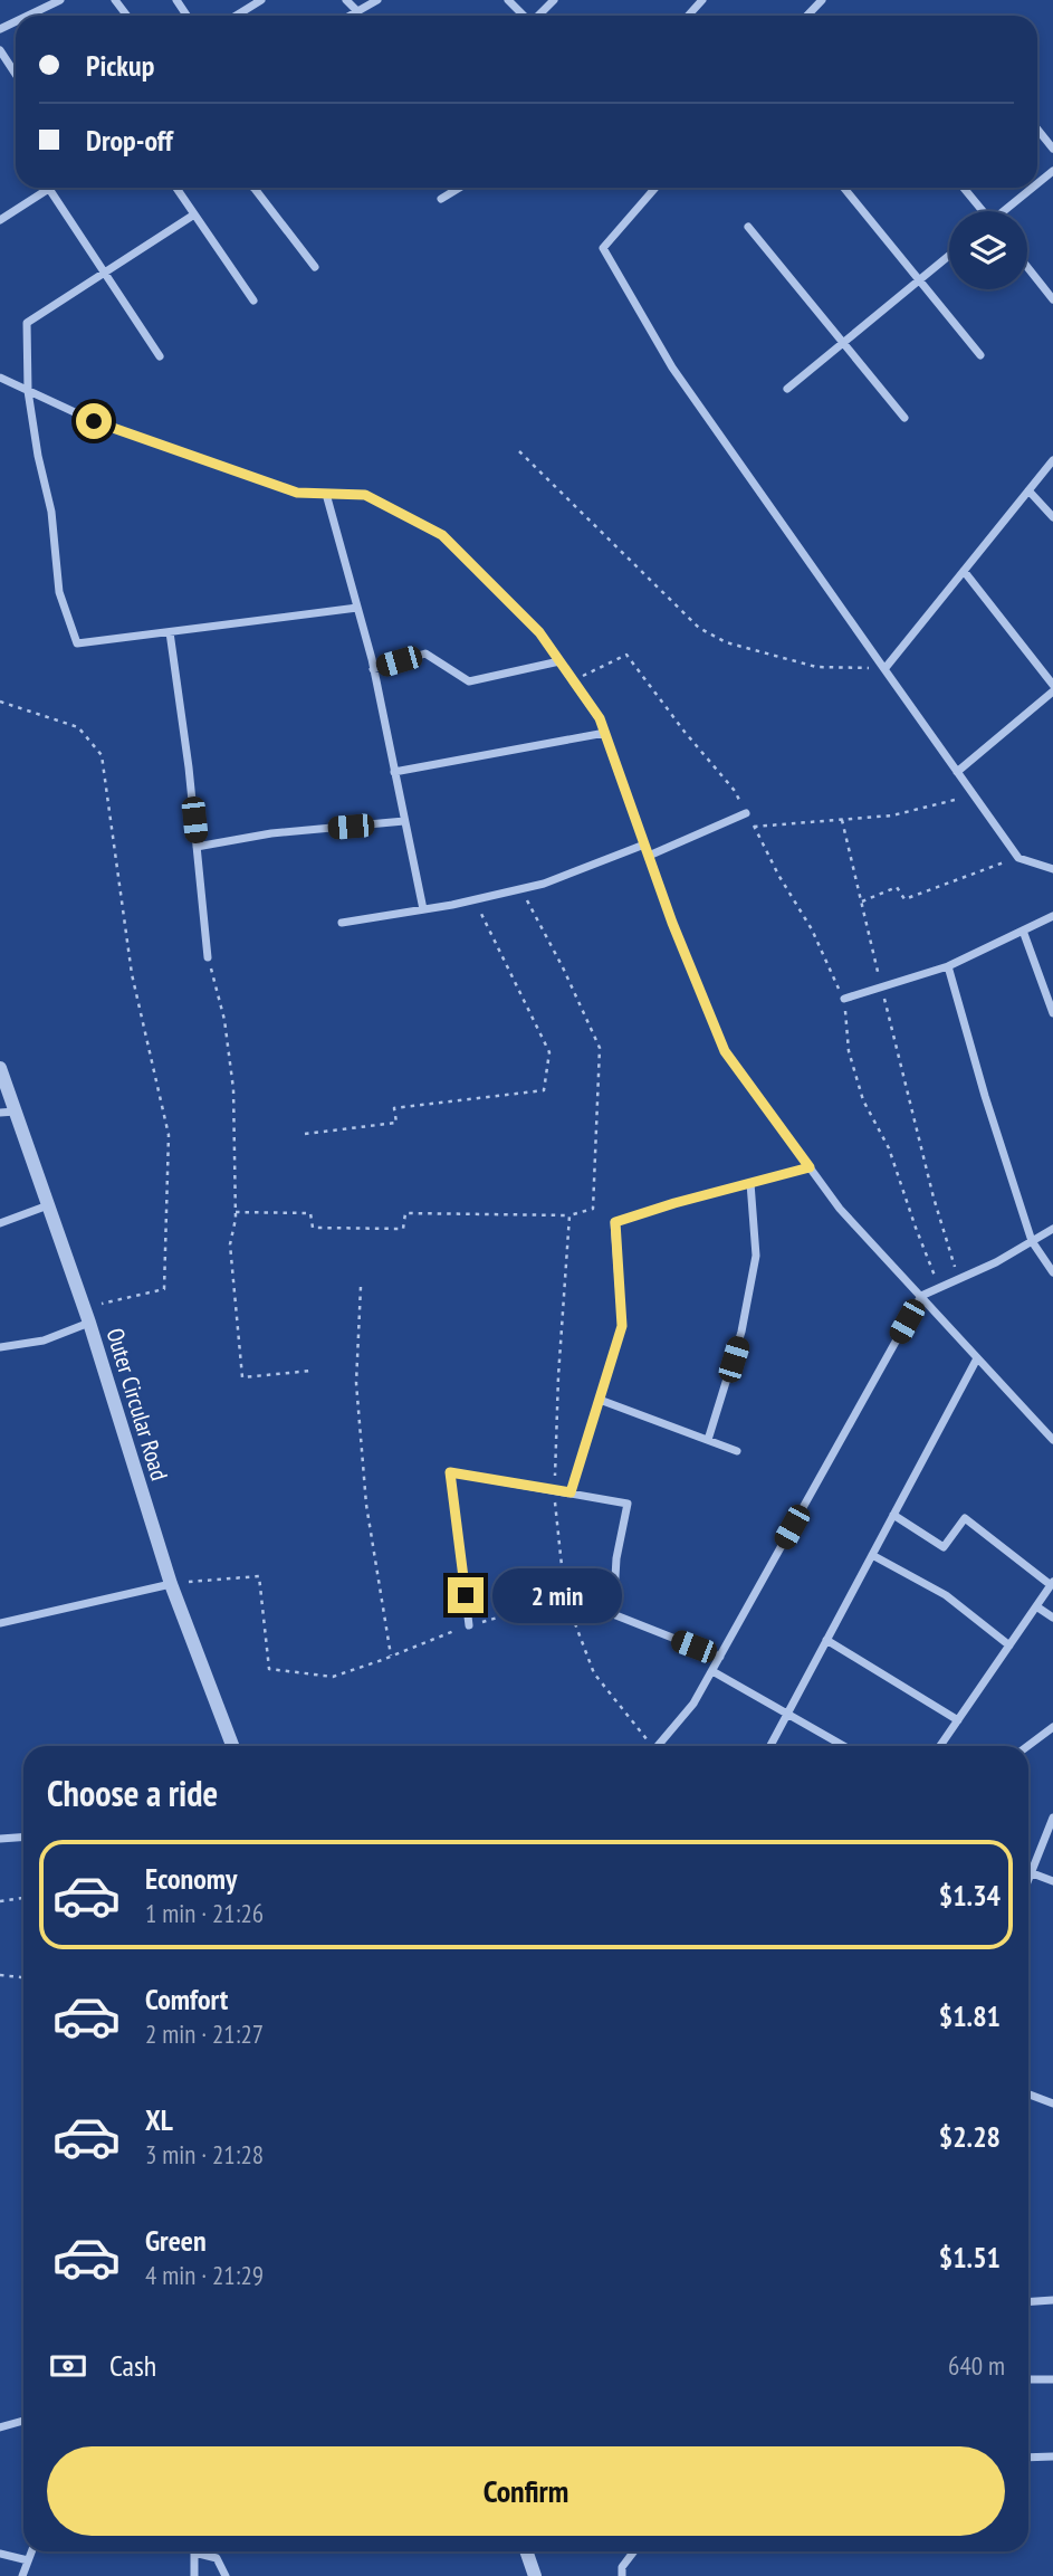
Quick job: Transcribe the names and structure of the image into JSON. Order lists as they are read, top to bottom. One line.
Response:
{"streets":{"street":["Outer Circular Road"]},"page":{"banner":["Pickup","Drop-off"],"bubble":"2 min","heading":"Choose a ride","list":[{"name":"Economy","note":"1 min · 21:26","value":"$1.34"},{"name":"Comfort","note":"2 min · 21:27","value":"$1.81"},{"name":"XL","note":"3 min · 21:28","value":"$2.28"},{"name":"Green","note":"4 min · 21:29","value":"$1.51"}],"pay":["Cash","640 m"],"buttons":"Confirm"}}
